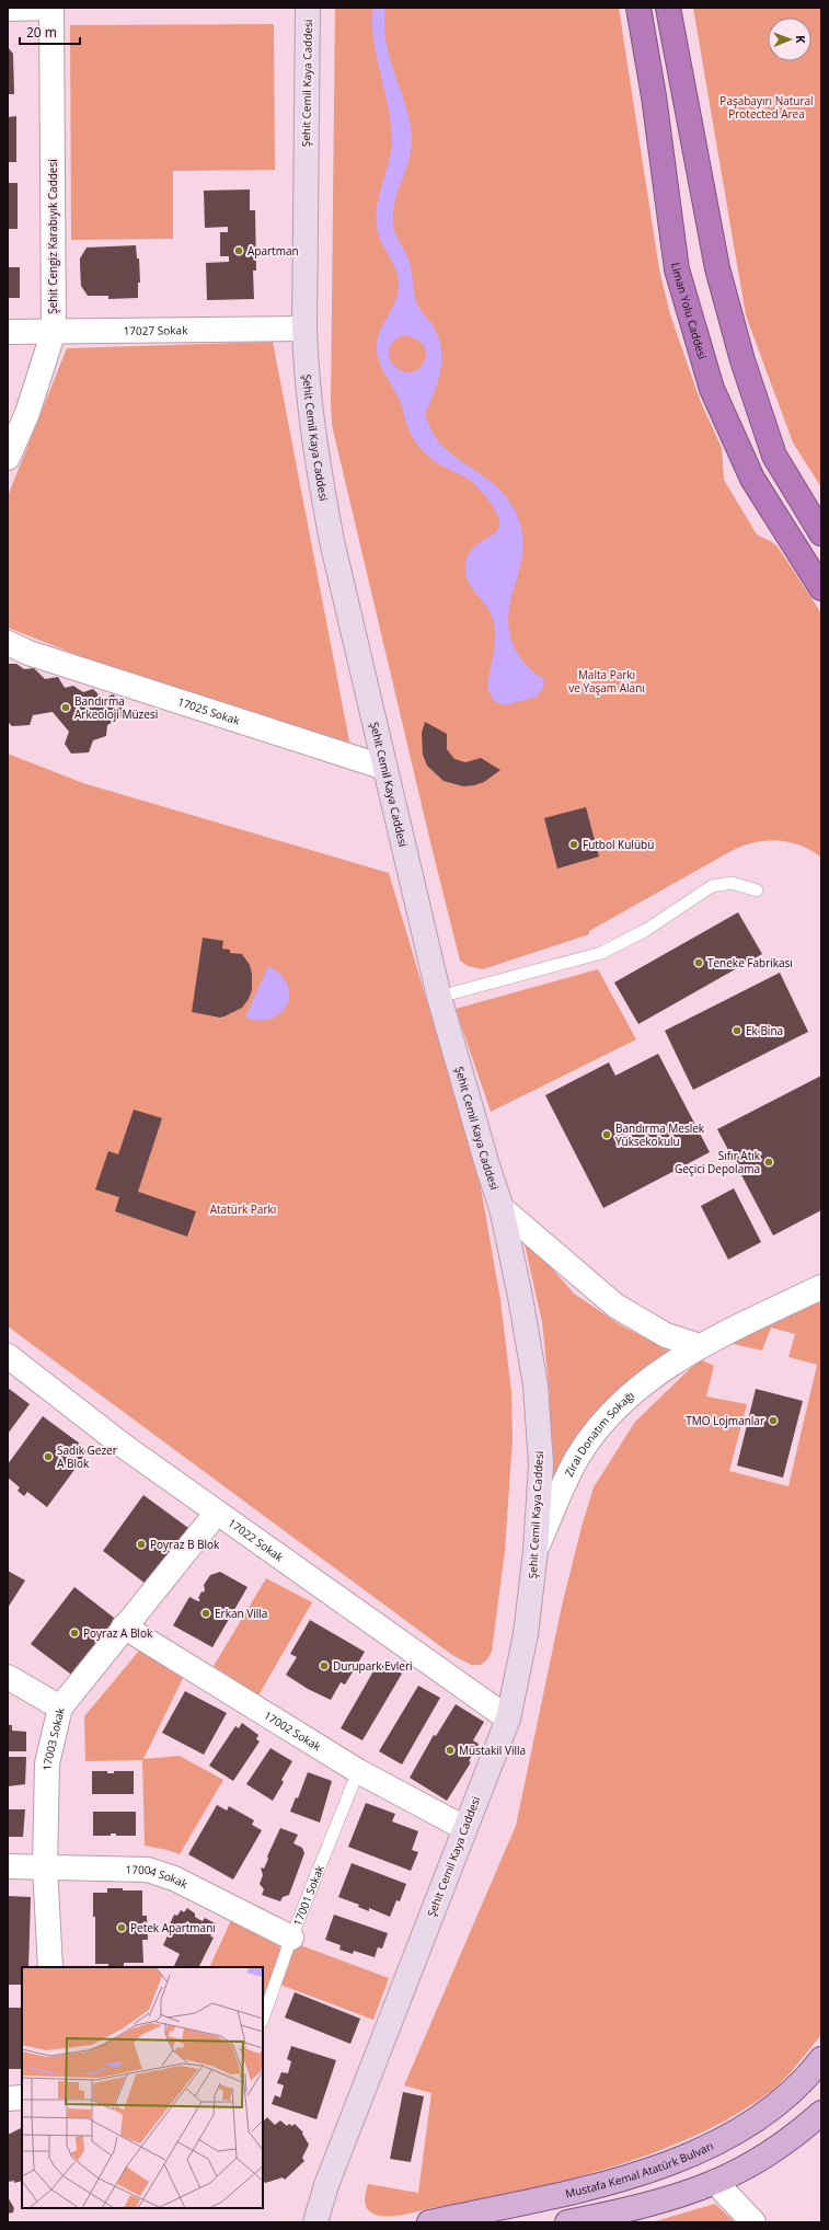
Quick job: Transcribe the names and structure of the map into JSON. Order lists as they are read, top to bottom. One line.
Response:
{"streets":{"highway":["Liman Yolu Caddesi"],"main road":["Mustafa Kemal Atatürk Bulvarı"],"street":["Şehit Cemil Kaya Caddesi","Şehit Cengiz Karabıyık Caddesi","17027 Sokak","17025 Sokak","Zirai Donatım Sokağı","17022 Sokak","17002 Sokak","17003 Sokak","17004 Sokak"],"lane":["17001 Sokak"]},"crossings":[["Şehit Cemil Kaya Caddesi","17027 Sokak"],["Şehit Cemil Kaya Caddesi","17025 Sokak"],["Şehit Cemil Kaya Caddesi","Zirai Donatım Sokağı"],["Şehit Cemil Kaya Caddesi","17022 Sokak"],["Şehit Cemil Kaya Caddesi","17002 Sokak"],["Şehit Cengiz Karabıyık Caddesi","17027 Sokak"],["17022 Sokak","17003 Sokak"],["17002 Sokak","17003 Sokak"],["17002 Sokak","17001 Sokak"],["17003 Sokak","17004 Sokak"],["17004 Sokak","17001 Sokak"]],"parks":["Paşabayırı Natural Protected Area","Malta Parkı ve Yaşam Alanı","Atatürk Parkı"],"places":["Apartman","Bandırma Arkeoloji Müzesi","Futbol Kulübü","Teneke Fabrikası","Ek Bina","Bandırma Meslek Yüksekokulu","Sıfır Atık Geçici Depolama","TMO Lojmanlar","Sadık Gezer A Blok","Poyraz B Blok","Erkan Villa","Poyraz A Blok","Durupark Evleri","Müstakil Villa","Petek Apartmanı"],"scale_bar":"20 m","north":"right"}
